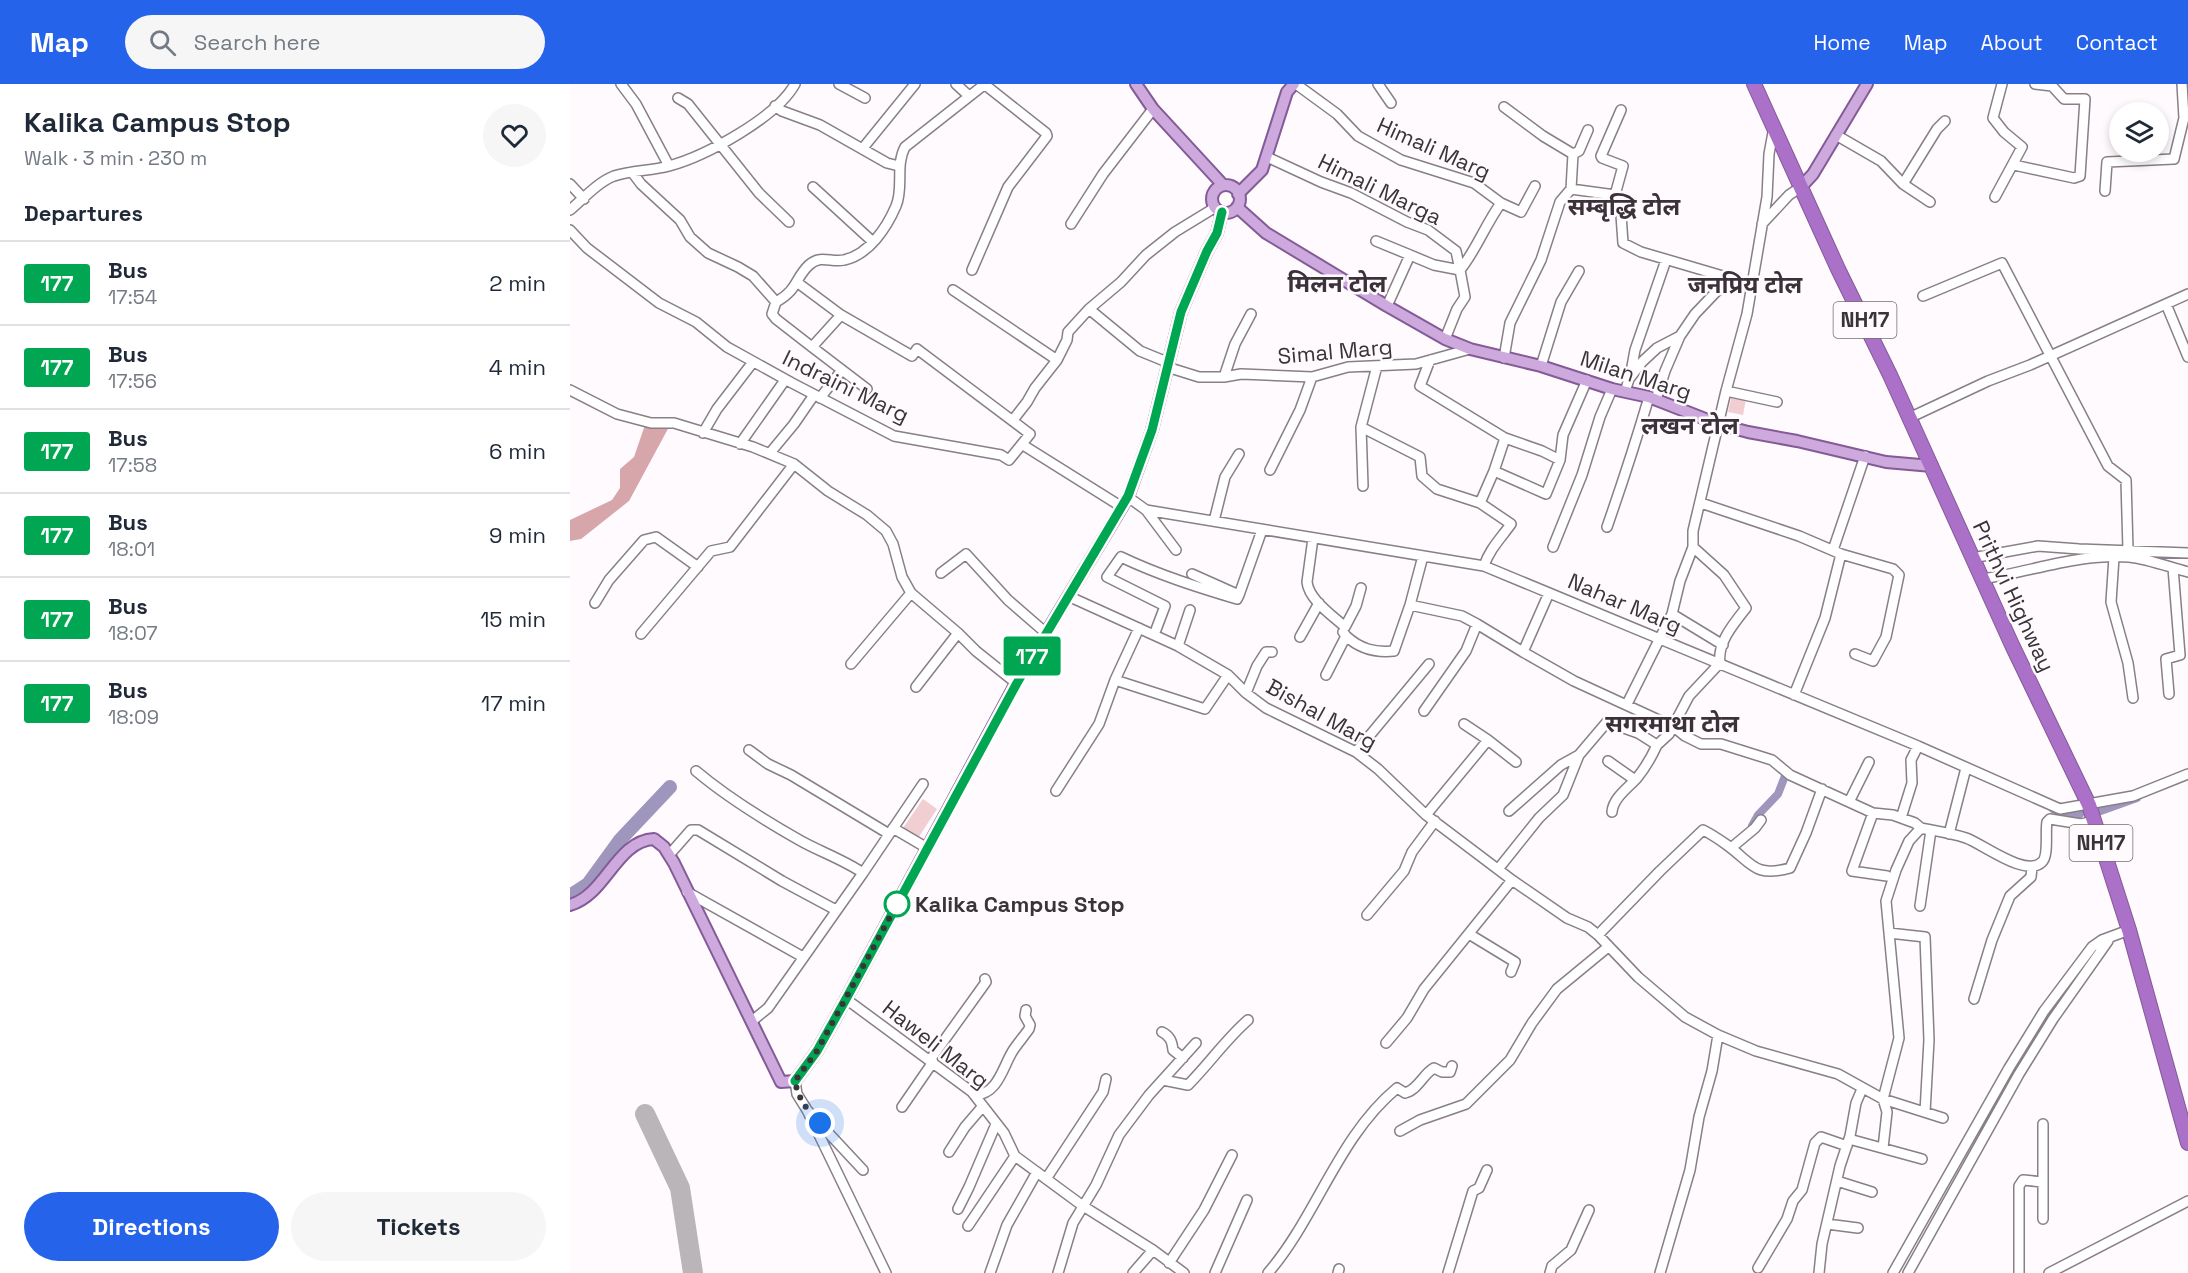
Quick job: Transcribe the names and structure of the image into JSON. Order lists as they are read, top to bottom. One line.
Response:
{"streets":{"highway":["NH17","Prithvi Highway"],"main road":["Milan Marg"],"street":["Himali Marg","Himali Marga","Simal Marg","Indraini Marg","Nahar Marg","Bishal Marg","Haweli Marg"]},"crossings":[["Himali Marga","Milan Marg"],["Simal Marg","Milan Marg"],["Milan Marg","Prithvi Highway"]],"districts":["सम्बृद्धि टोल","मिलन टोल","जनप्रिय टोल","लखन टोल","सगरमाथा टोल"],"places":["Kalika Campus Stop"],"lines":["bus line 177"],"page":{"header":"Map","search":"Search here","nav":["Home","Map","About","Contact"],"heading":[["Kalika Campus Stop","Walk · 3 min · 230 m"],"Departures"],"on_map":"177","list":[{"mark":"177","name":"Bus","note":"17:54","value":"2 min"},{"mark":"177","name":"Bus","note":"17:56","value":"4 min"},{"mark":"177","name":"Bus","note":"17:58","value":"6 min"},{"mark":"177","name":"Bus","note":"18:01","value":"9 min"},{"mark":"177","name":"Bus","note":"18:07","value":"15 min"},{"mark":"177","name":"Bus","note":"18:09","value":"17 min"}],"buttons":["Directions","Tickets"]}}
